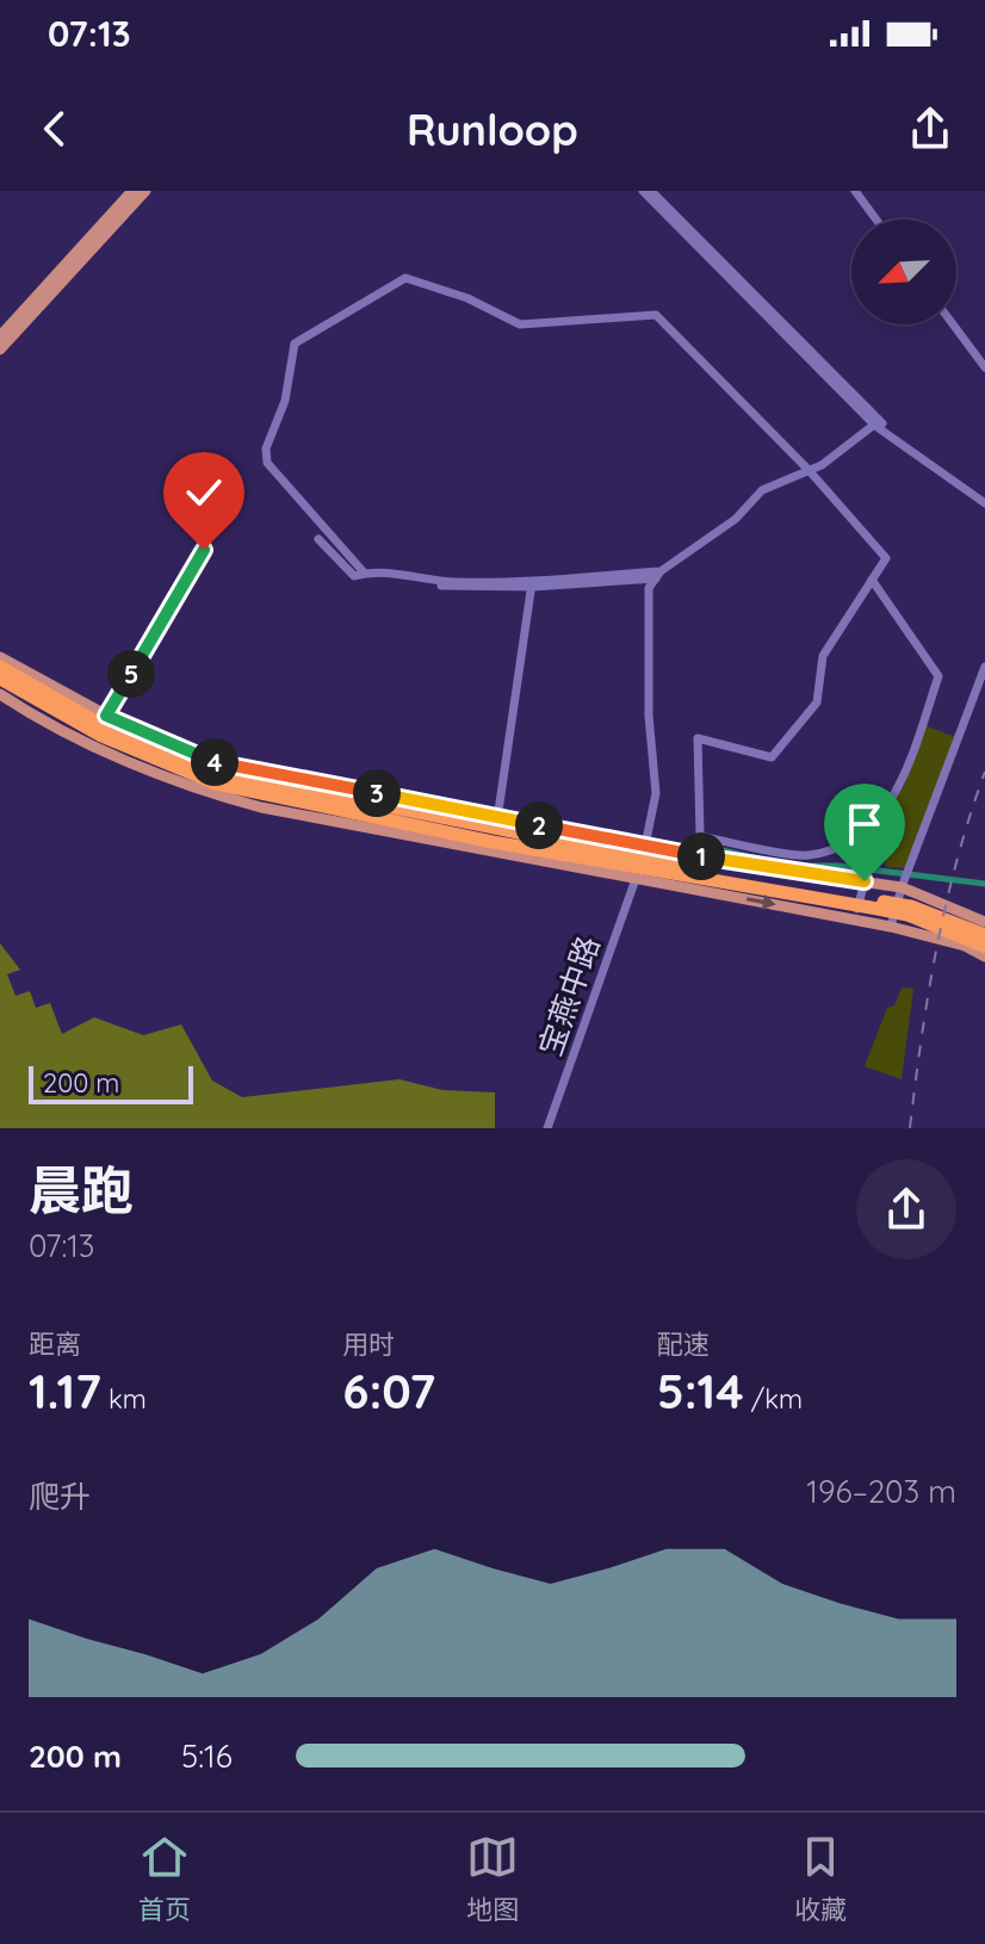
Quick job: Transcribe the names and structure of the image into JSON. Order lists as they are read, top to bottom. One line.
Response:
{"streets":{"street":["宝燕中路"]},"scale_bar":"200 m","north":"bottom left","page":{"status":"07:13","header":"Runloop","pins":["5","4","3","2","1"],"scale":"200 m","heading":["晨跑","07:13"],"stats":[["距离","1.17 km"],["用时","6:07"],["配速","5:14 /km"]],"chart":["爬升","196–203 m"],"list":[{"name":"200 m","note":"5:16"}],"tabs":["首页","地图","收藏"]}}
